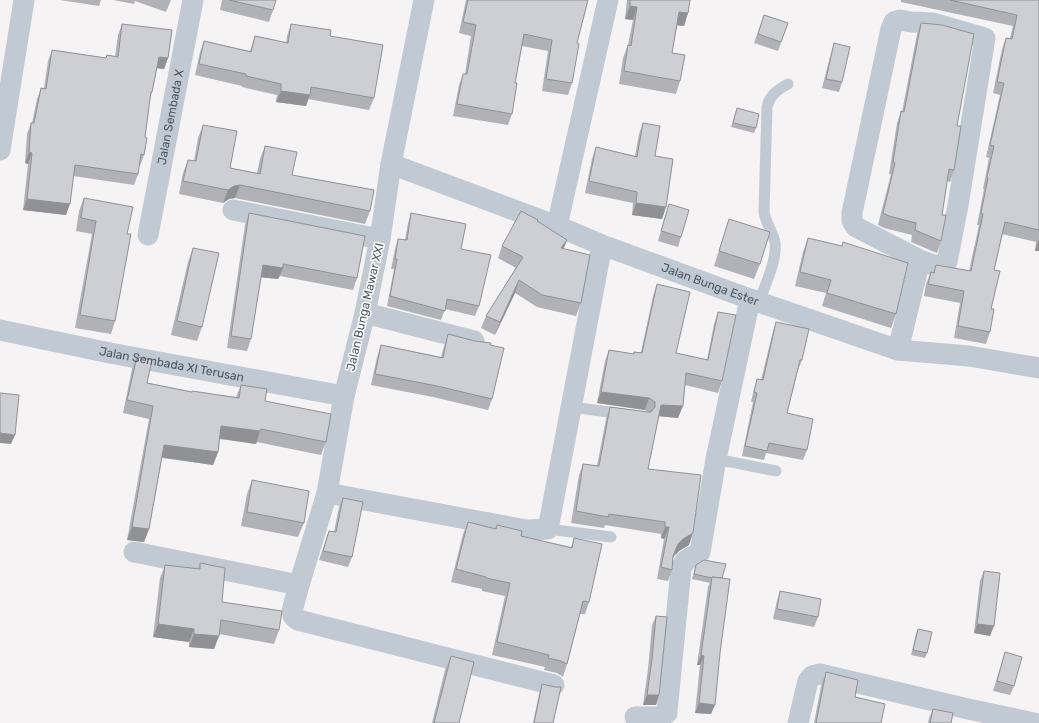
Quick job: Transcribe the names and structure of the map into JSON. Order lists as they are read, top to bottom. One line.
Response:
{"streets":{"street":["Jalan Sembada X","Jalan Bunga Ester","Jalan Bunga Mawar XXI","Jalan Sembada XI Terusan"]},"crossings":[["Jalan Bunga Ester","Jalan Bunga Mawar XXI"],["Jalan Bunga Mawar XXI","Jalan Sembada XI Terusan"]]}
